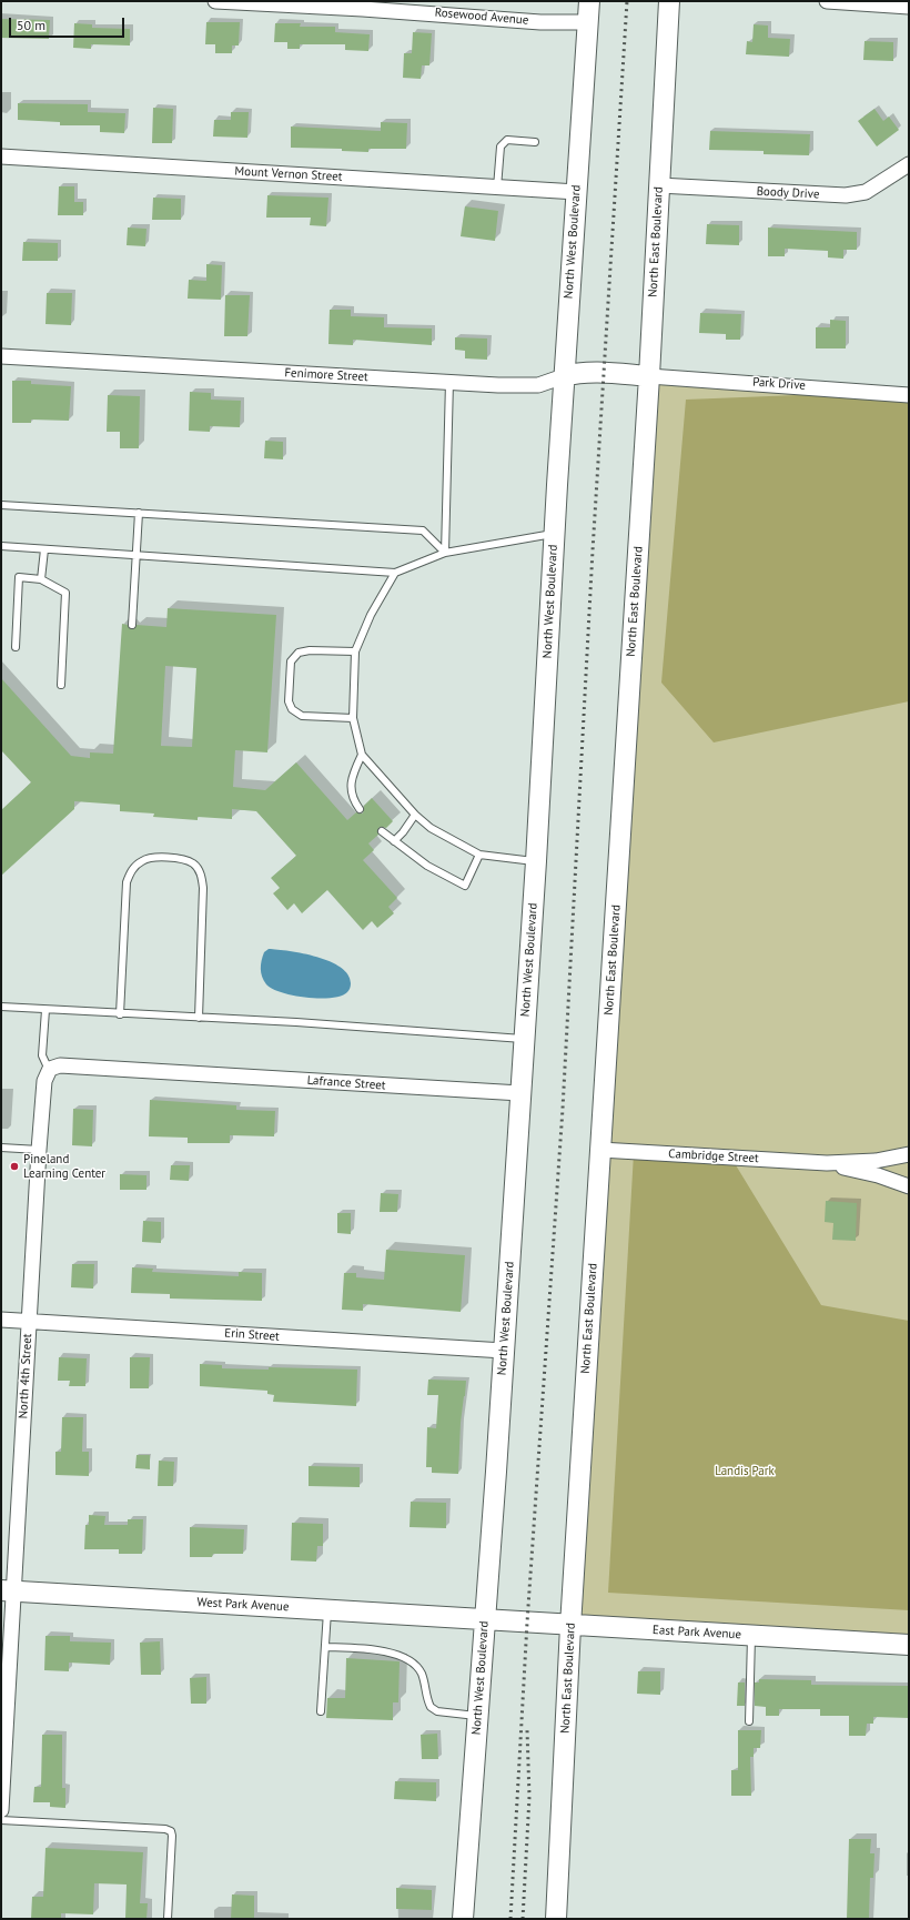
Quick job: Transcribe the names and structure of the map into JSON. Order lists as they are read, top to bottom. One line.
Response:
{"streets":{"main road":["North West Boulevard","North East Boulevard","Fenimore Street","West Park Avenue","East Park Avenue"],"street":["Rosewood Avenue","Mount Vernon Street","Boody Drive","Park Drive","Lafrance Street","Cambridge Street","Erin Street","North 4th Street"]},"crossings":[["Rosewood Avenue","North West Boulevard"],["Mount Vernon Street","North West Boulevard"],["Boody Drive","North East Boulevard"],["North West Boulevard","Fenimore Street"],["North West Boulevard","Lafrance Street"],["North West Boulevard","Erin Street"],["North West Boulevard","West Park Avenue"],["North West Boulevard","East Park Avenue"],["North East Boulevard","Fenimore Street"],["North East Boulevard","Park Drive"],["North East Boulevard","Cambridge Street"],["North East Boulevard","East Park Avenue"],["Fenimore Street","Park Drive"],["Lafrance Street","North 4th Street"],["Erin Street","North 4th Street"],["North 4th Street","West Park Avenue"],["West Park Avenue","East Park Avenue"]],"parks":["Landis Park"],"places":["Pineland Learning Center"],"scale_bar":"50 m"}
